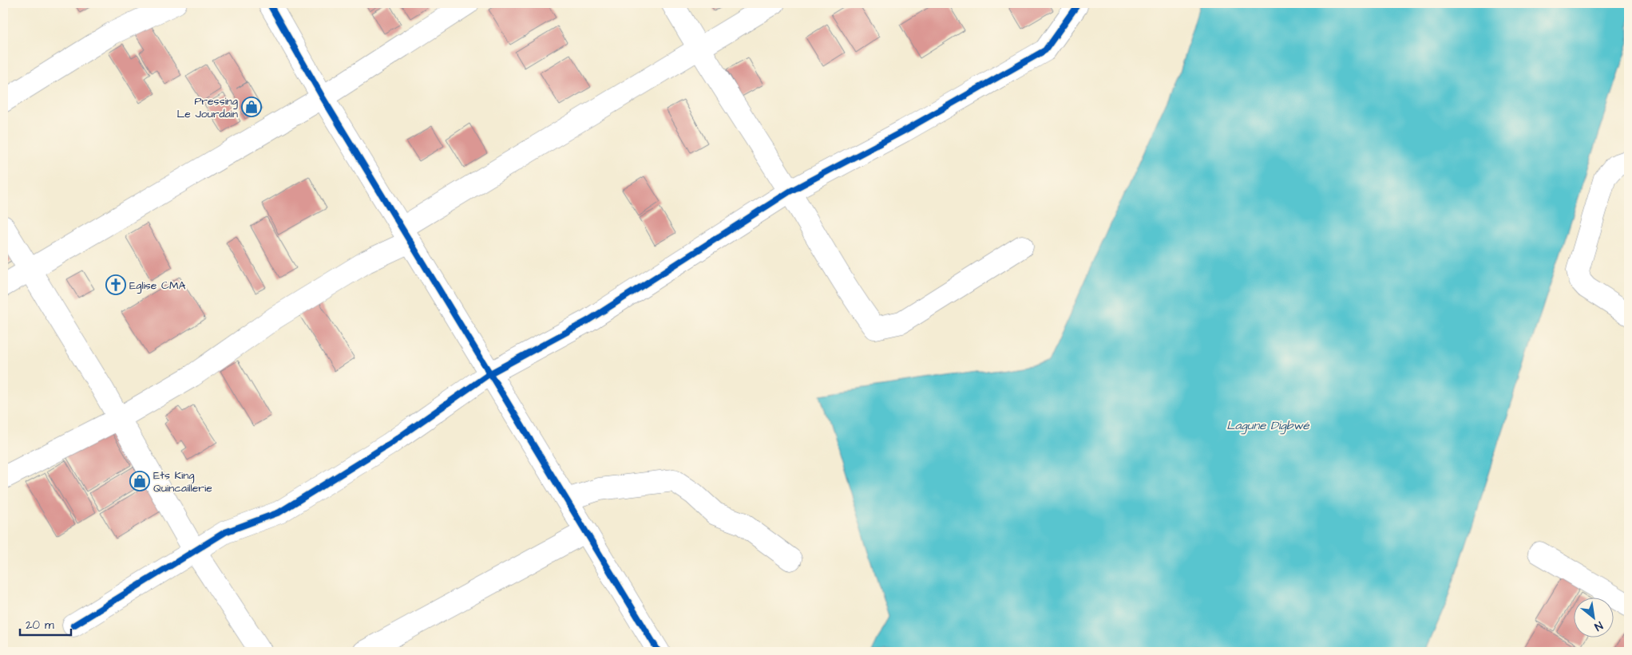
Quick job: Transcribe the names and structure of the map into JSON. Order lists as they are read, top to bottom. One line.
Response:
{"water":["Lagune Digbwé"],"places":{"shop":["Pressing Le Jourdain","Ets King Quincaillerie"],"church":["Eglise CMA"]},"scale_bar":"20 m","north":"bottom right"}
